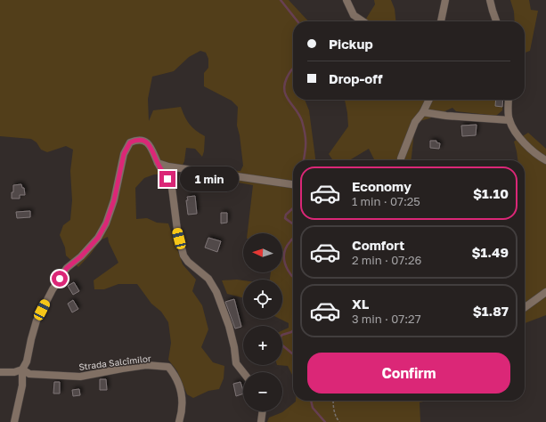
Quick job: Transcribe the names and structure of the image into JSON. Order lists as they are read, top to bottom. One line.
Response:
{"streets":{"street":["Strada Salcîmilor"]},"north":"left","page":{"banner":["Pickup","Drop-off"],"bubble":"1 min","list":[{"name":"Economy","note":"1 min · 07:25","value":"$1.10"},{"name":"Comfort","note":"2 min · 07:26","value":"$1.49"},{"name":"XL","note":"3 min · 07:27","value":"$1.87"}],"map_buttons":["+","−"],"buttons":"Confirm"}}
